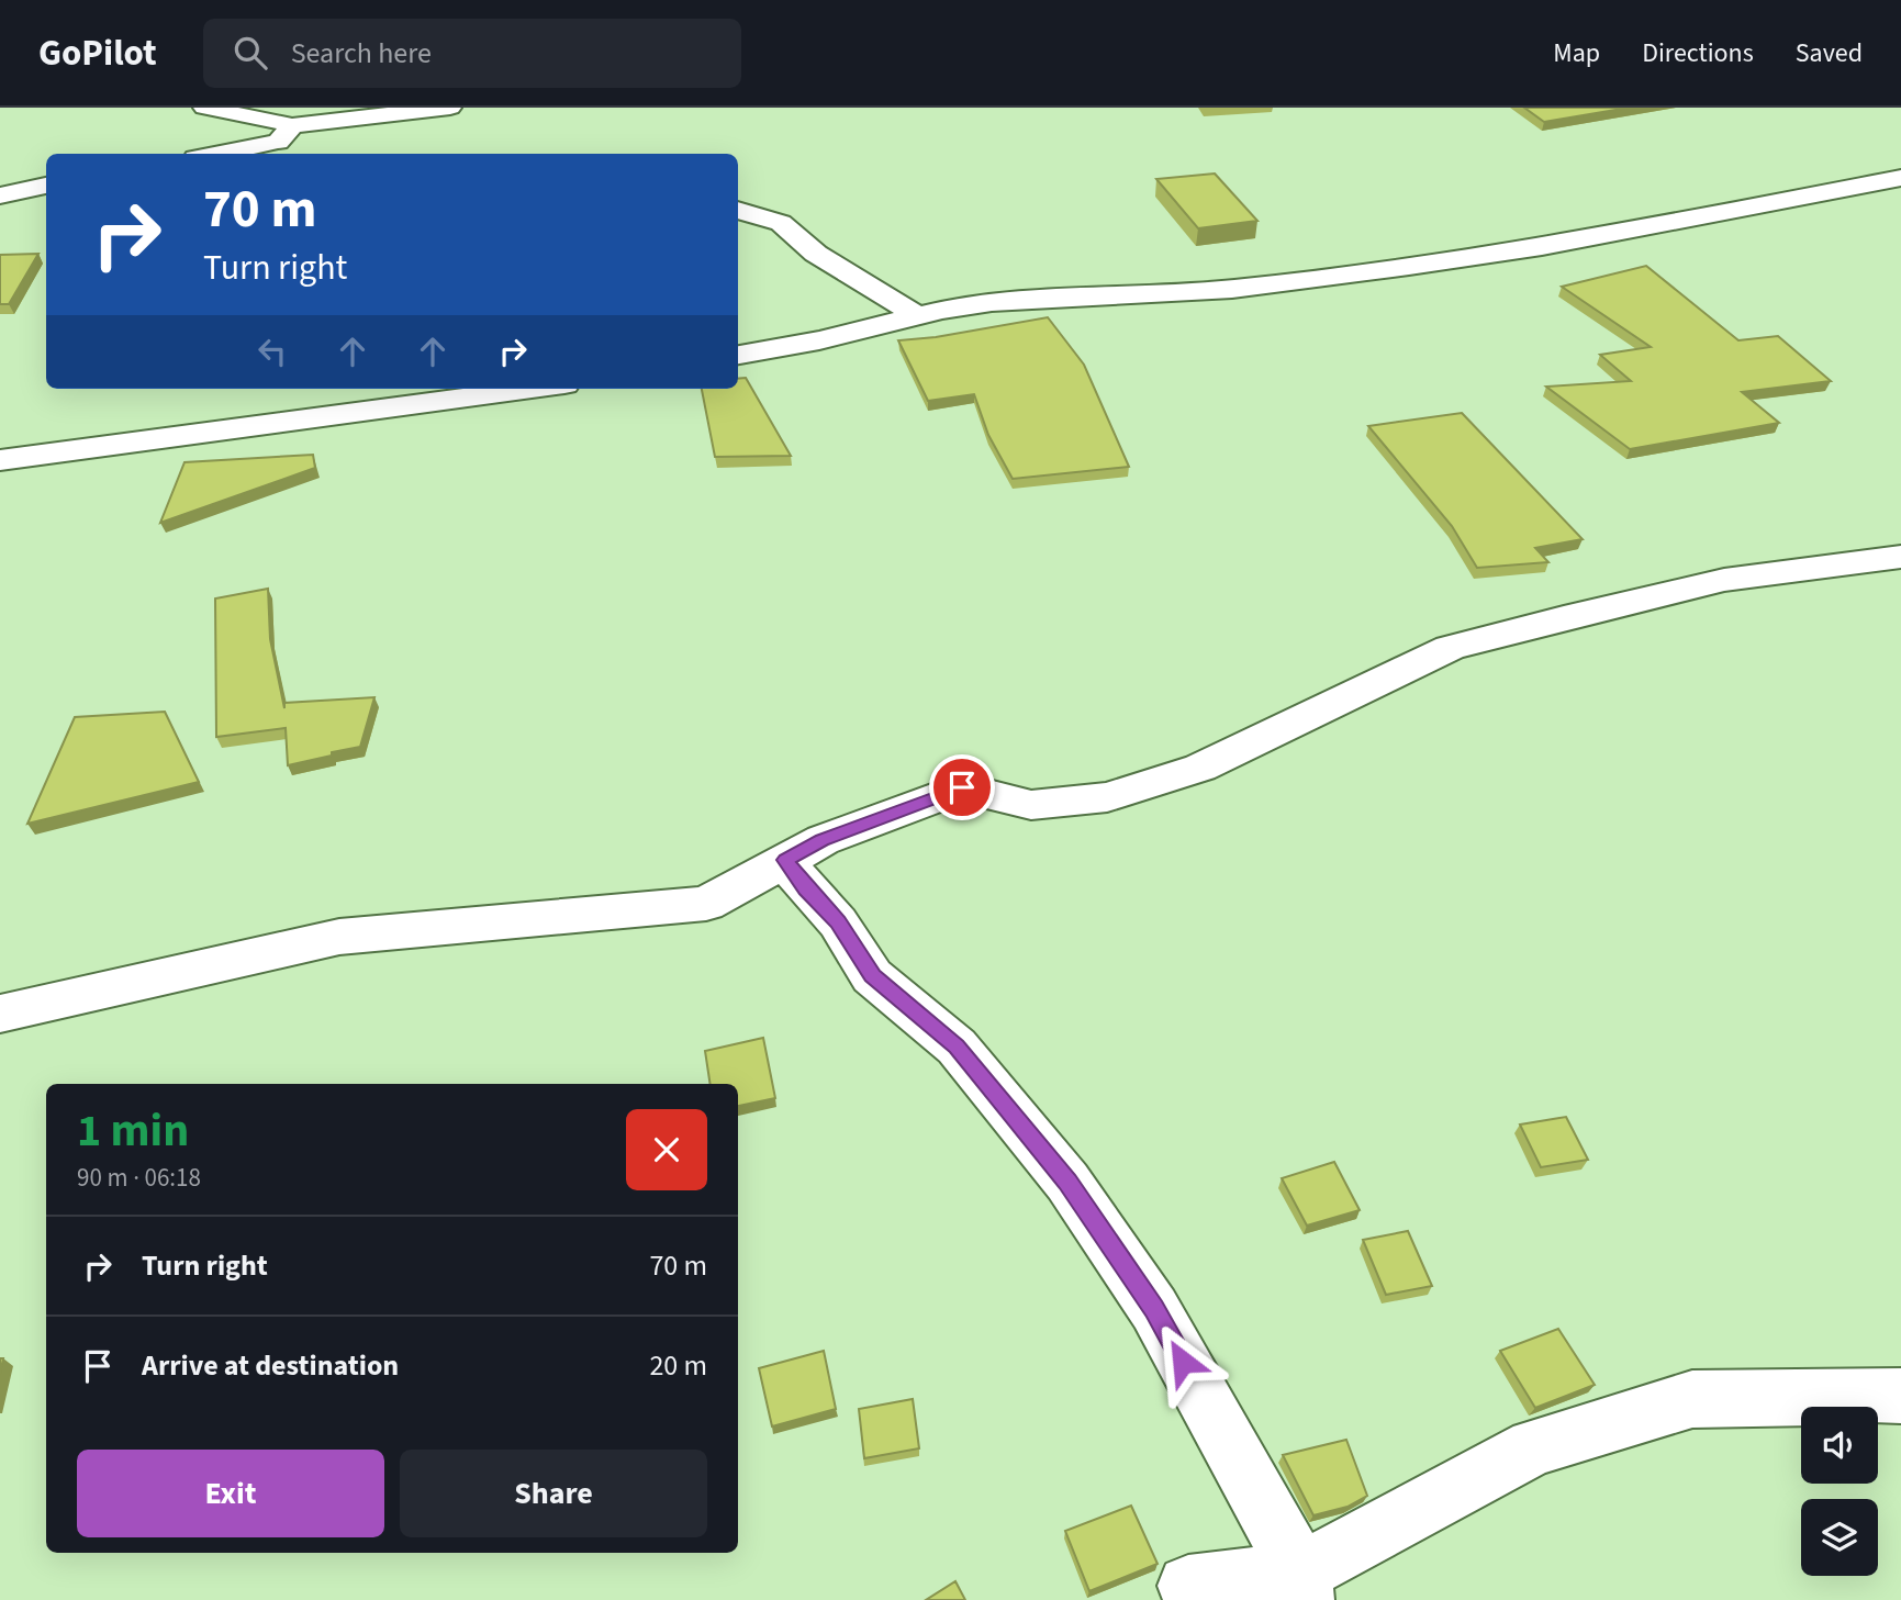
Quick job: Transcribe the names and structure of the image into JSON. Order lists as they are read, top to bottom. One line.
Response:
{"page":{"header":"GoPilot","search":"Search here","nav":["Map","Directions","Saved"],"turn":["70 m","Turn right"],"heading":["1 min","90 m · 06:18"],"list":[{"name":"Turn right","value":"70 m"},{"name":"Arrive at destination","value":"20 m"}],"buttons":["Exit","Share"]}}
